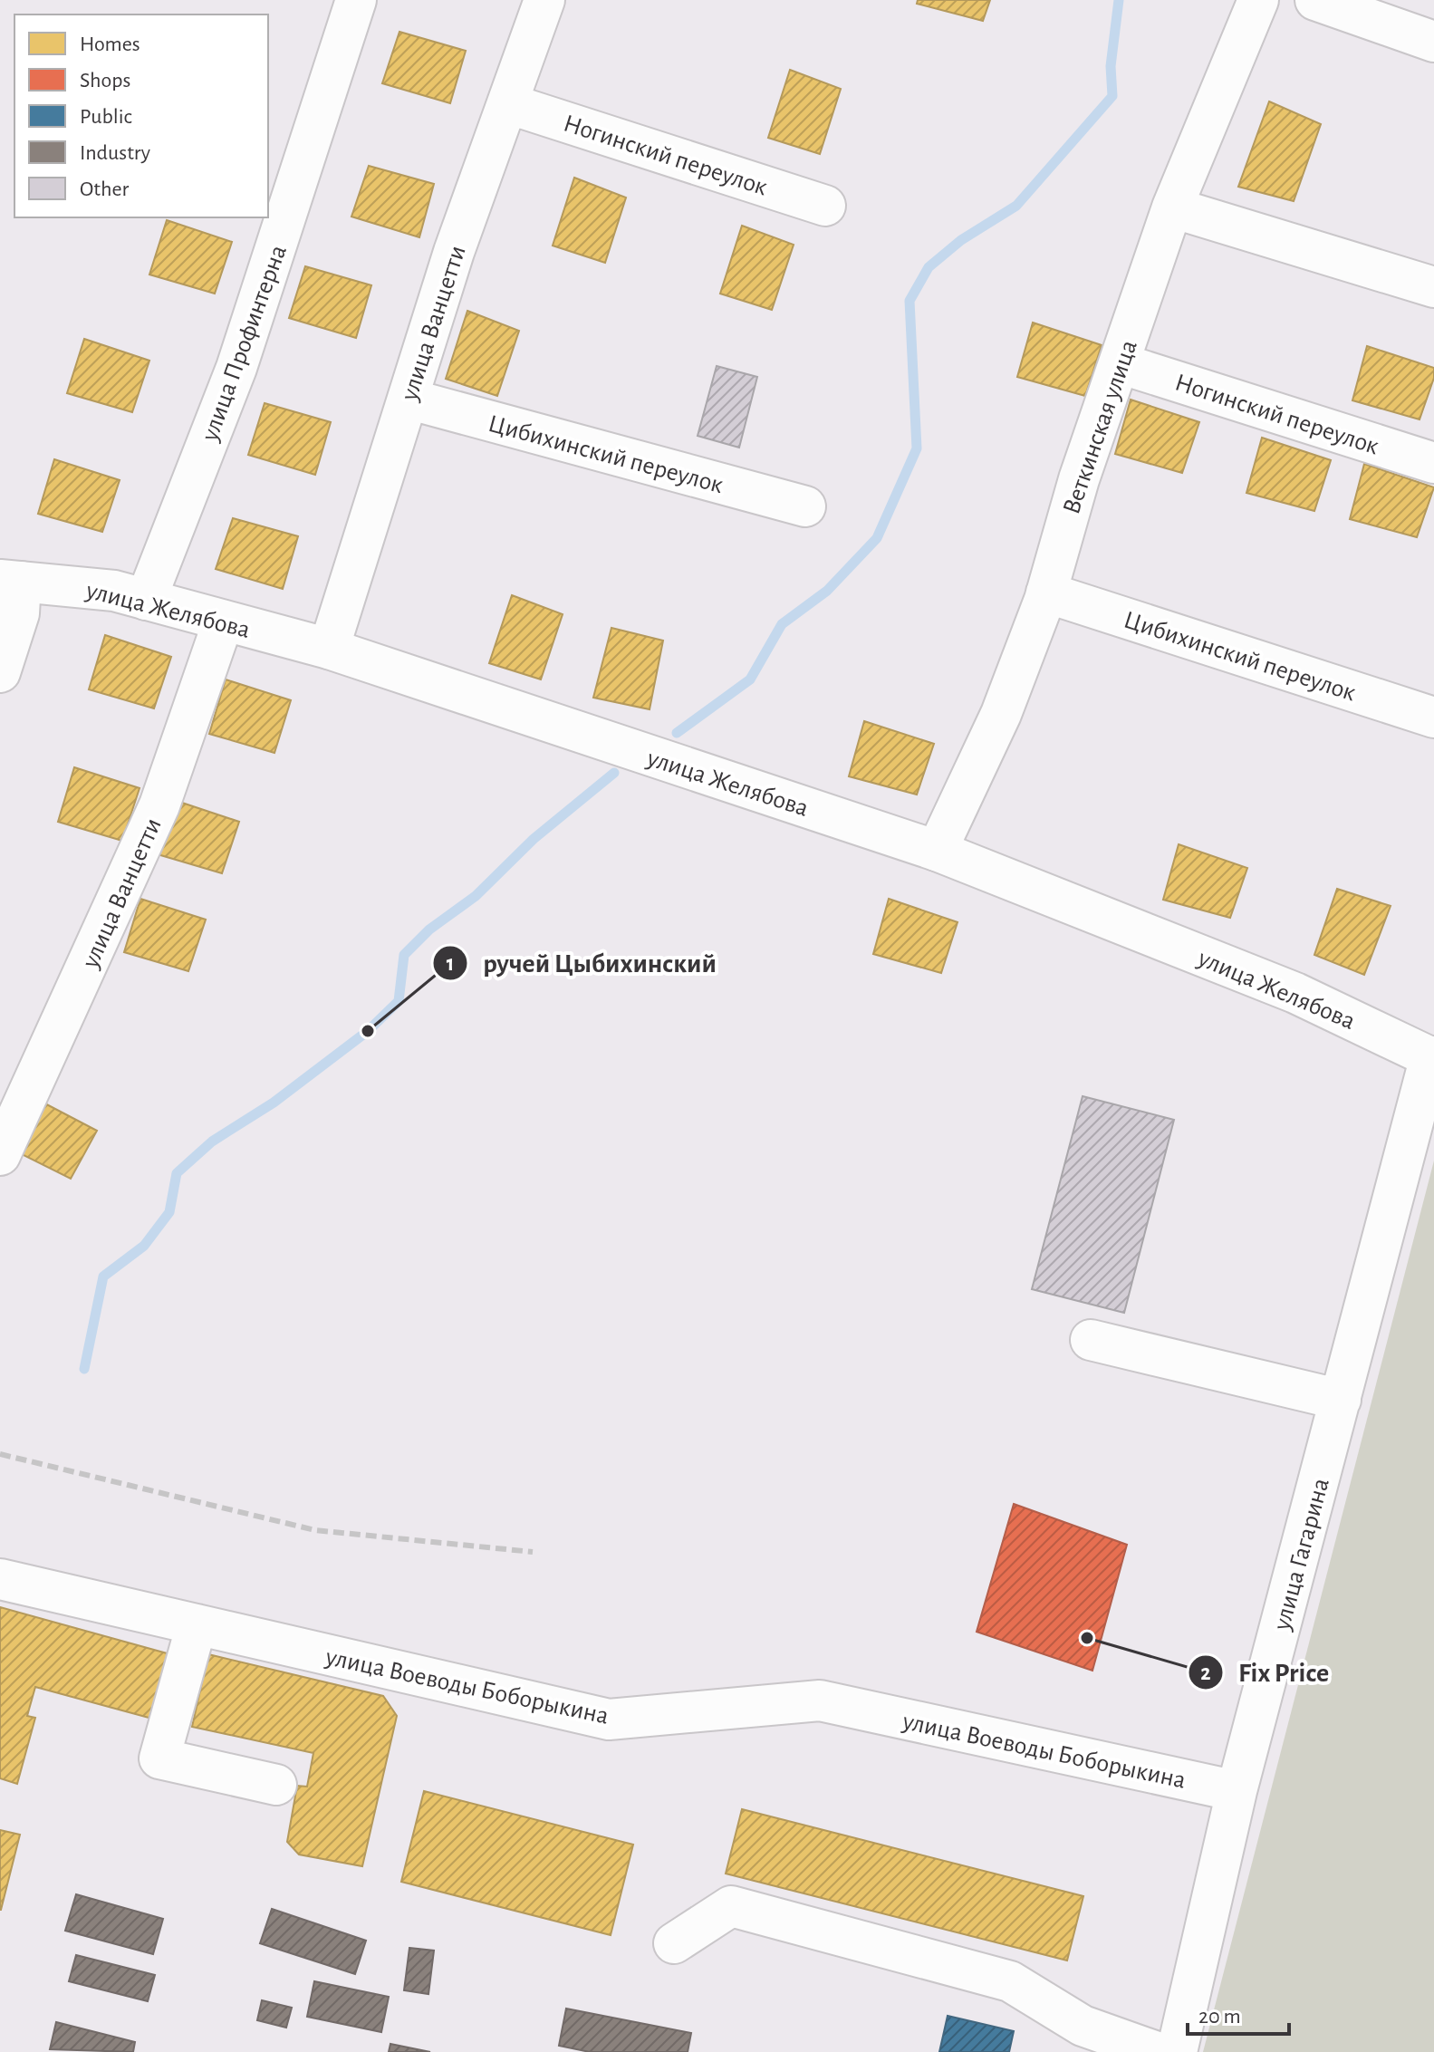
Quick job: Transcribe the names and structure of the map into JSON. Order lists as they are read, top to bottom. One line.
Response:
{"streets":{"street":["Ногинский переулок","улица Ванцетти","улица Профинтерна","Веткинская улица","Цибихинский переулок","улица Желябова","улица Гагарина","улица Воеводы Боборыкина"]},"crossings":[["Ногинский переулок","улица Ванцетти"],["Ногинский переулок","Веткинская улица"],["улица Ванцетти","Цибихинский переулок"],["улица Ванцетти","улица Желябова"],["улица Профинтерна","улица Желябова"],["Веткинская улица","Цибихинский переулок"],["Веткинская улица","улица Желябова"],["улица Желябова","улица Гагарина"],["улица Гагарина","улица Воеводы Боборыкина"]],"places":["ручей Цыбихинский","Fix Price"],"legend":["Homes","Shops","Public","Industry","Other"],"scale_bar":"20 m"}
